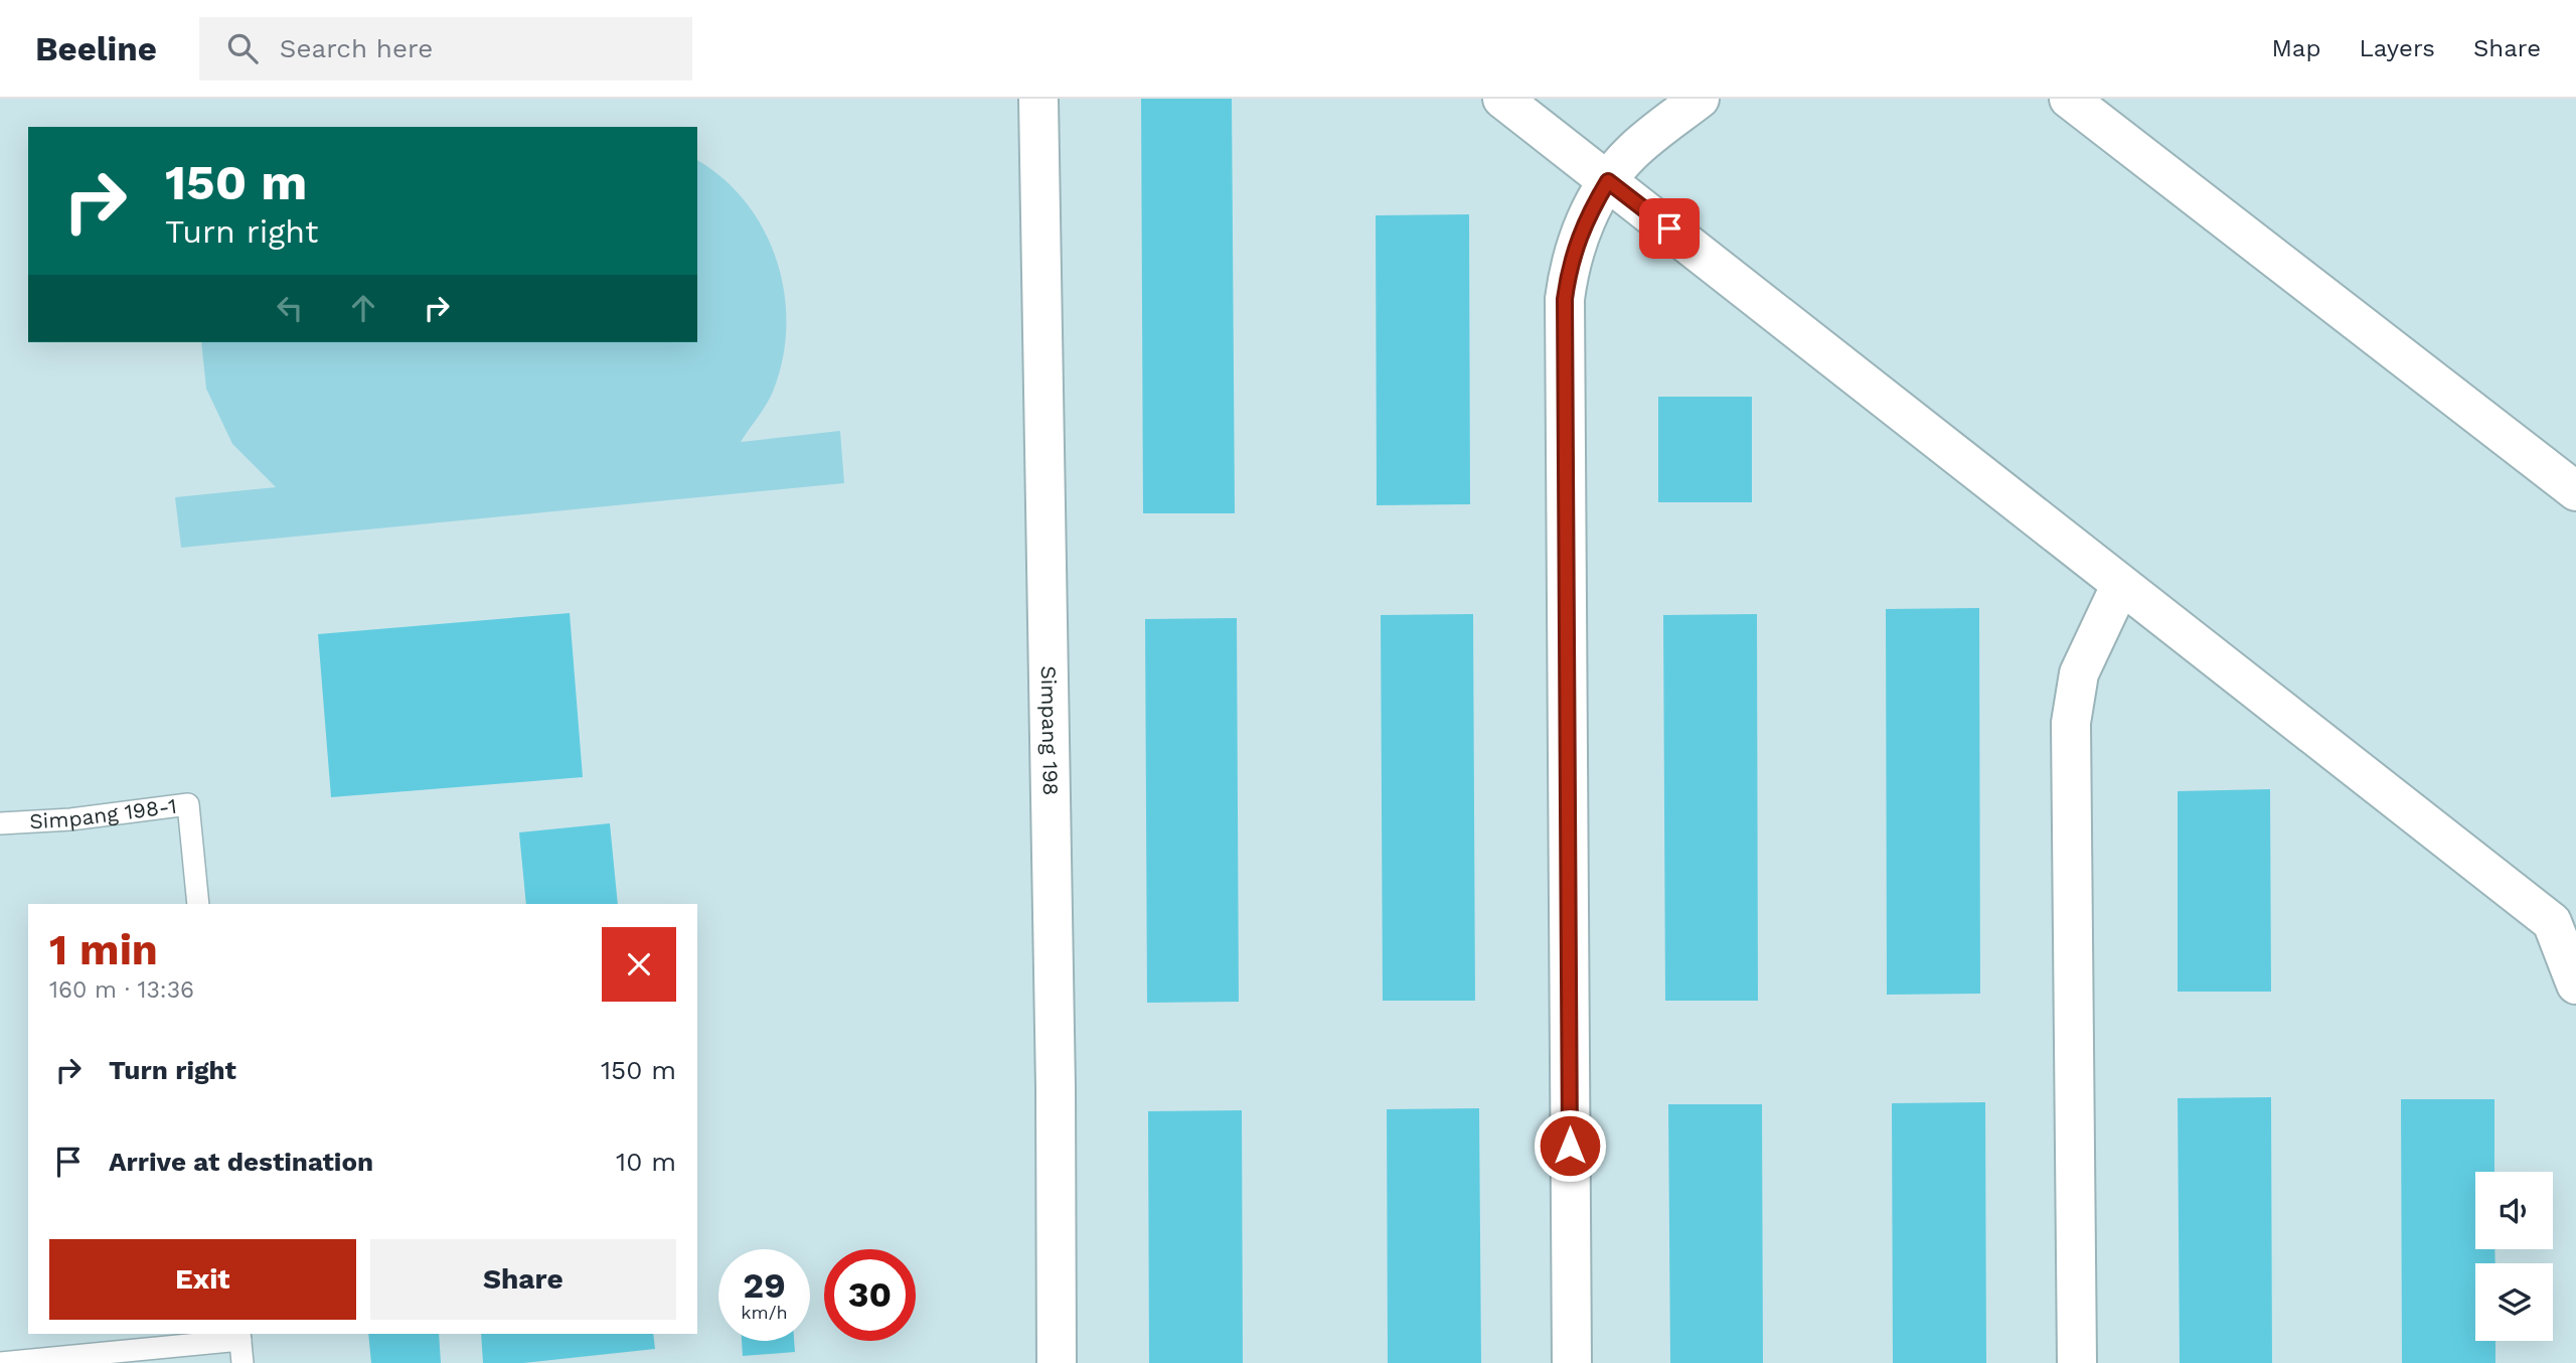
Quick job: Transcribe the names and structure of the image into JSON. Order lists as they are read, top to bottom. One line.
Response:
{"streets":{"street":["Simpang 198"],"lane":["Simpang 198-1"]},"page":{"header":"Beeline","search":"Search here","nav":["Map","Layers","Share"],"turn":["150 m","Turn right"],"heading":["1 min","160 m · 13:36"],"list":[{"name":"Turn right","value":"150 m"},{"name":"Arrive at destination","value":"10 m"}],"buttons":["Exit","Share"],"speed":"29 km/h","limit":"30"}}
